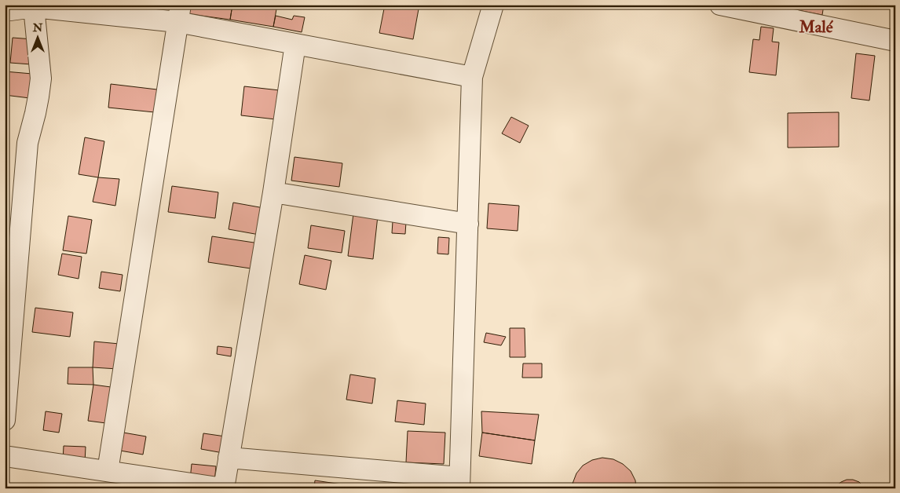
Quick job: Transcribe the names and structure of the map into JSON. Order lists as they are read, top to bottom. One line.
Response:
{"districts":["Malé"],"north":"top"}
